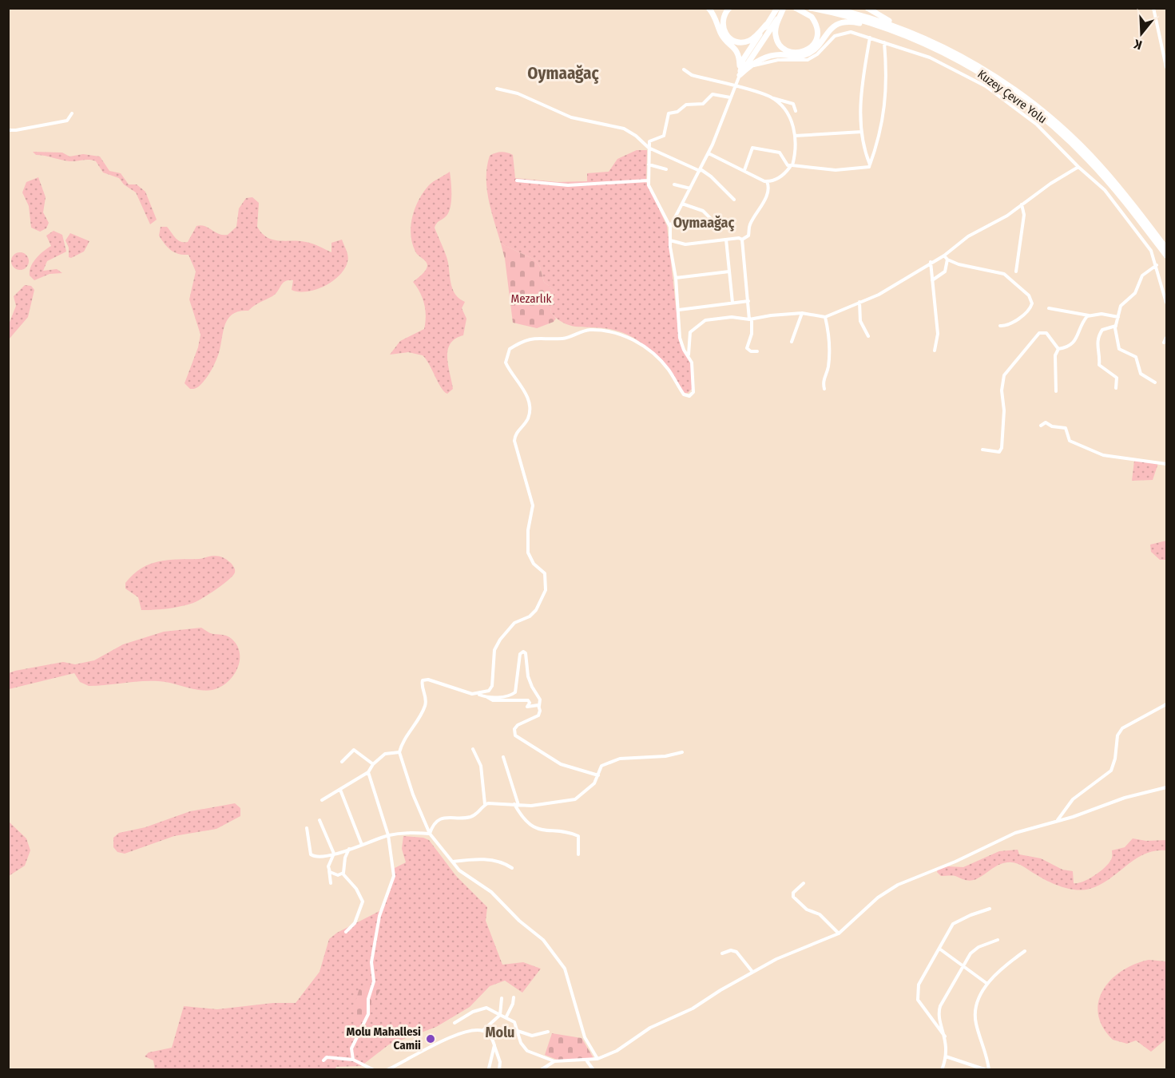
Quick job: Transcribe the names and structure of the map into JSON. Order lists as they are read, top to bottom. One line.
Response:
{"streets":{"highway":["Kuzey Çevre Yolu"]},"districts":["Oymaağaç","Oymaağaç","Molu"],"parks":["Mezarlık"],"places":["Molu Mahallesi Camii"],"north":"bottom"}
